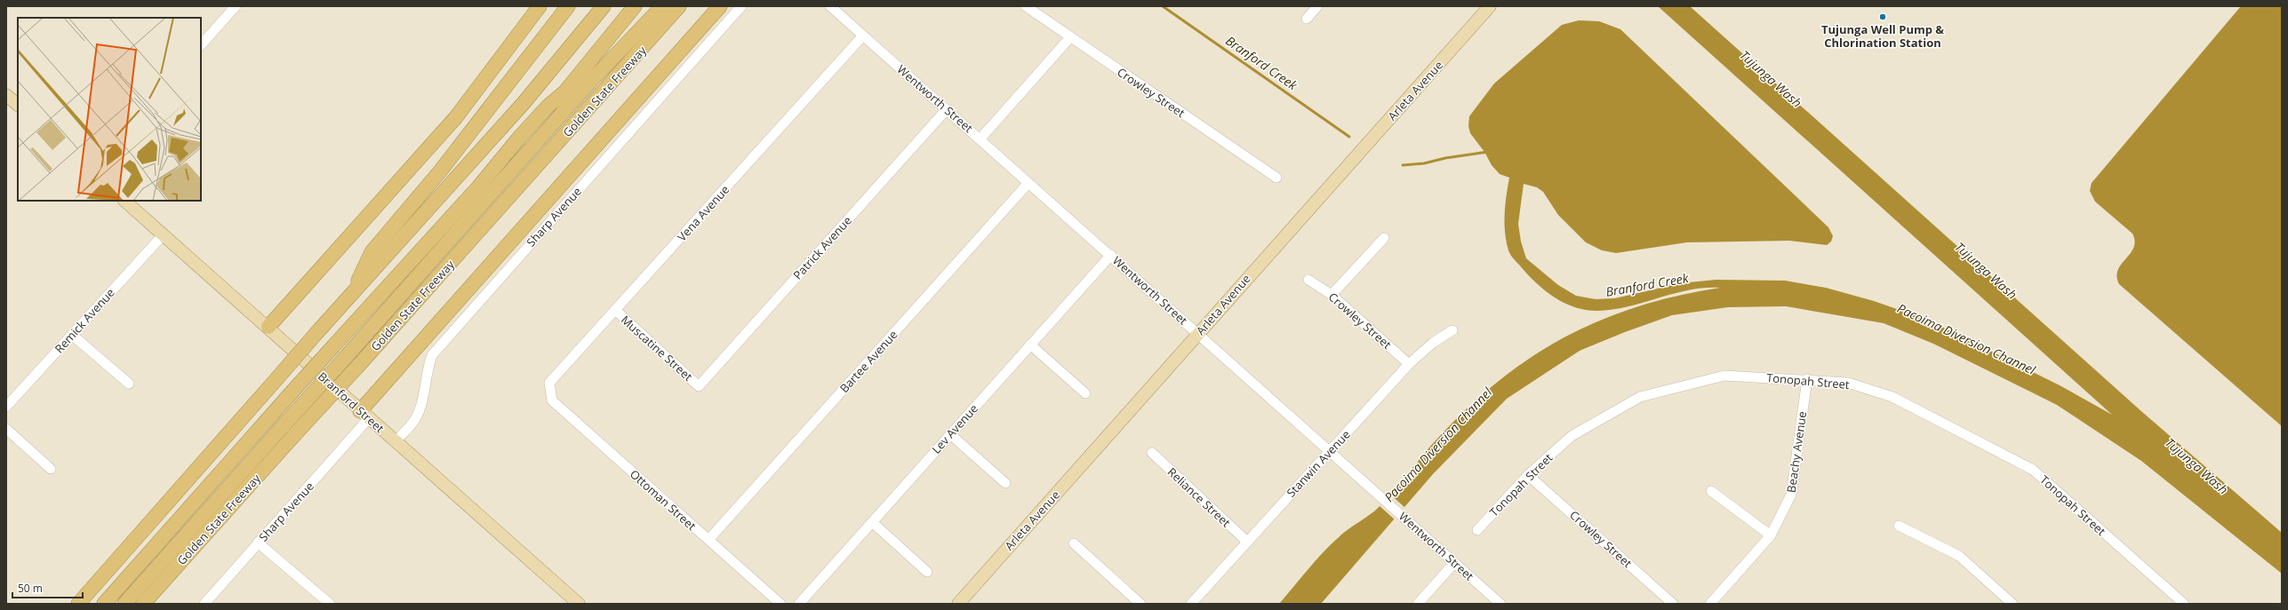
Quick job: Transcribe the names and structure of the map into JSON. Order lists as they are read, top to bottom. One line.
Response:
{"streets":{"highway":["Golden State Freeway"],"main road":["Arleta Avenue","Branford Street"],"street":["Crowley Street","Wentworth Street","Vena Avenue","Sharp Avenue","Patrick Avenue","Remick Avenue","Muscatine Street","Bartee Avenue","Tonopah Street","Lev Avenue","Beachy Avenue","Stanwin Avenue","Reliance Street","Ottoman Street"]},"crossings":[["Arleta Avenue","Wentworth Street"],["Crowley Street","Tonopah Street"],["Crowley Street","Stanwin Avenue"],["Wentworth Street","Vena Avenue"],["Wentworth Street","Patrick Avenue"],["Wentworth Street","Bartee Avenue"],["Wentworth Street","Lev Avenue"],["Wentworth Street","Stanwin Avenue"],["Vena Avenue","Muscatine Street"],["Vena Avenue","Ottoman Street"],["Sharp Avenue","Branford Street"],["Patrick Avenue","Muscatine Street"],["Remick Avenue","Branford Street"],["Bartee Avenue","Ottoman Street"],["Tonopah Street","Beachy Avenue"],["Stanwin Avenue","Reliance Street"]],"water":["Branford Creek","Tujunga Wash","Pacoima Diversion Channel"],"places":["Tujunga Well Pump & Chlorination Station"],"scale_bar":"50 m"}
